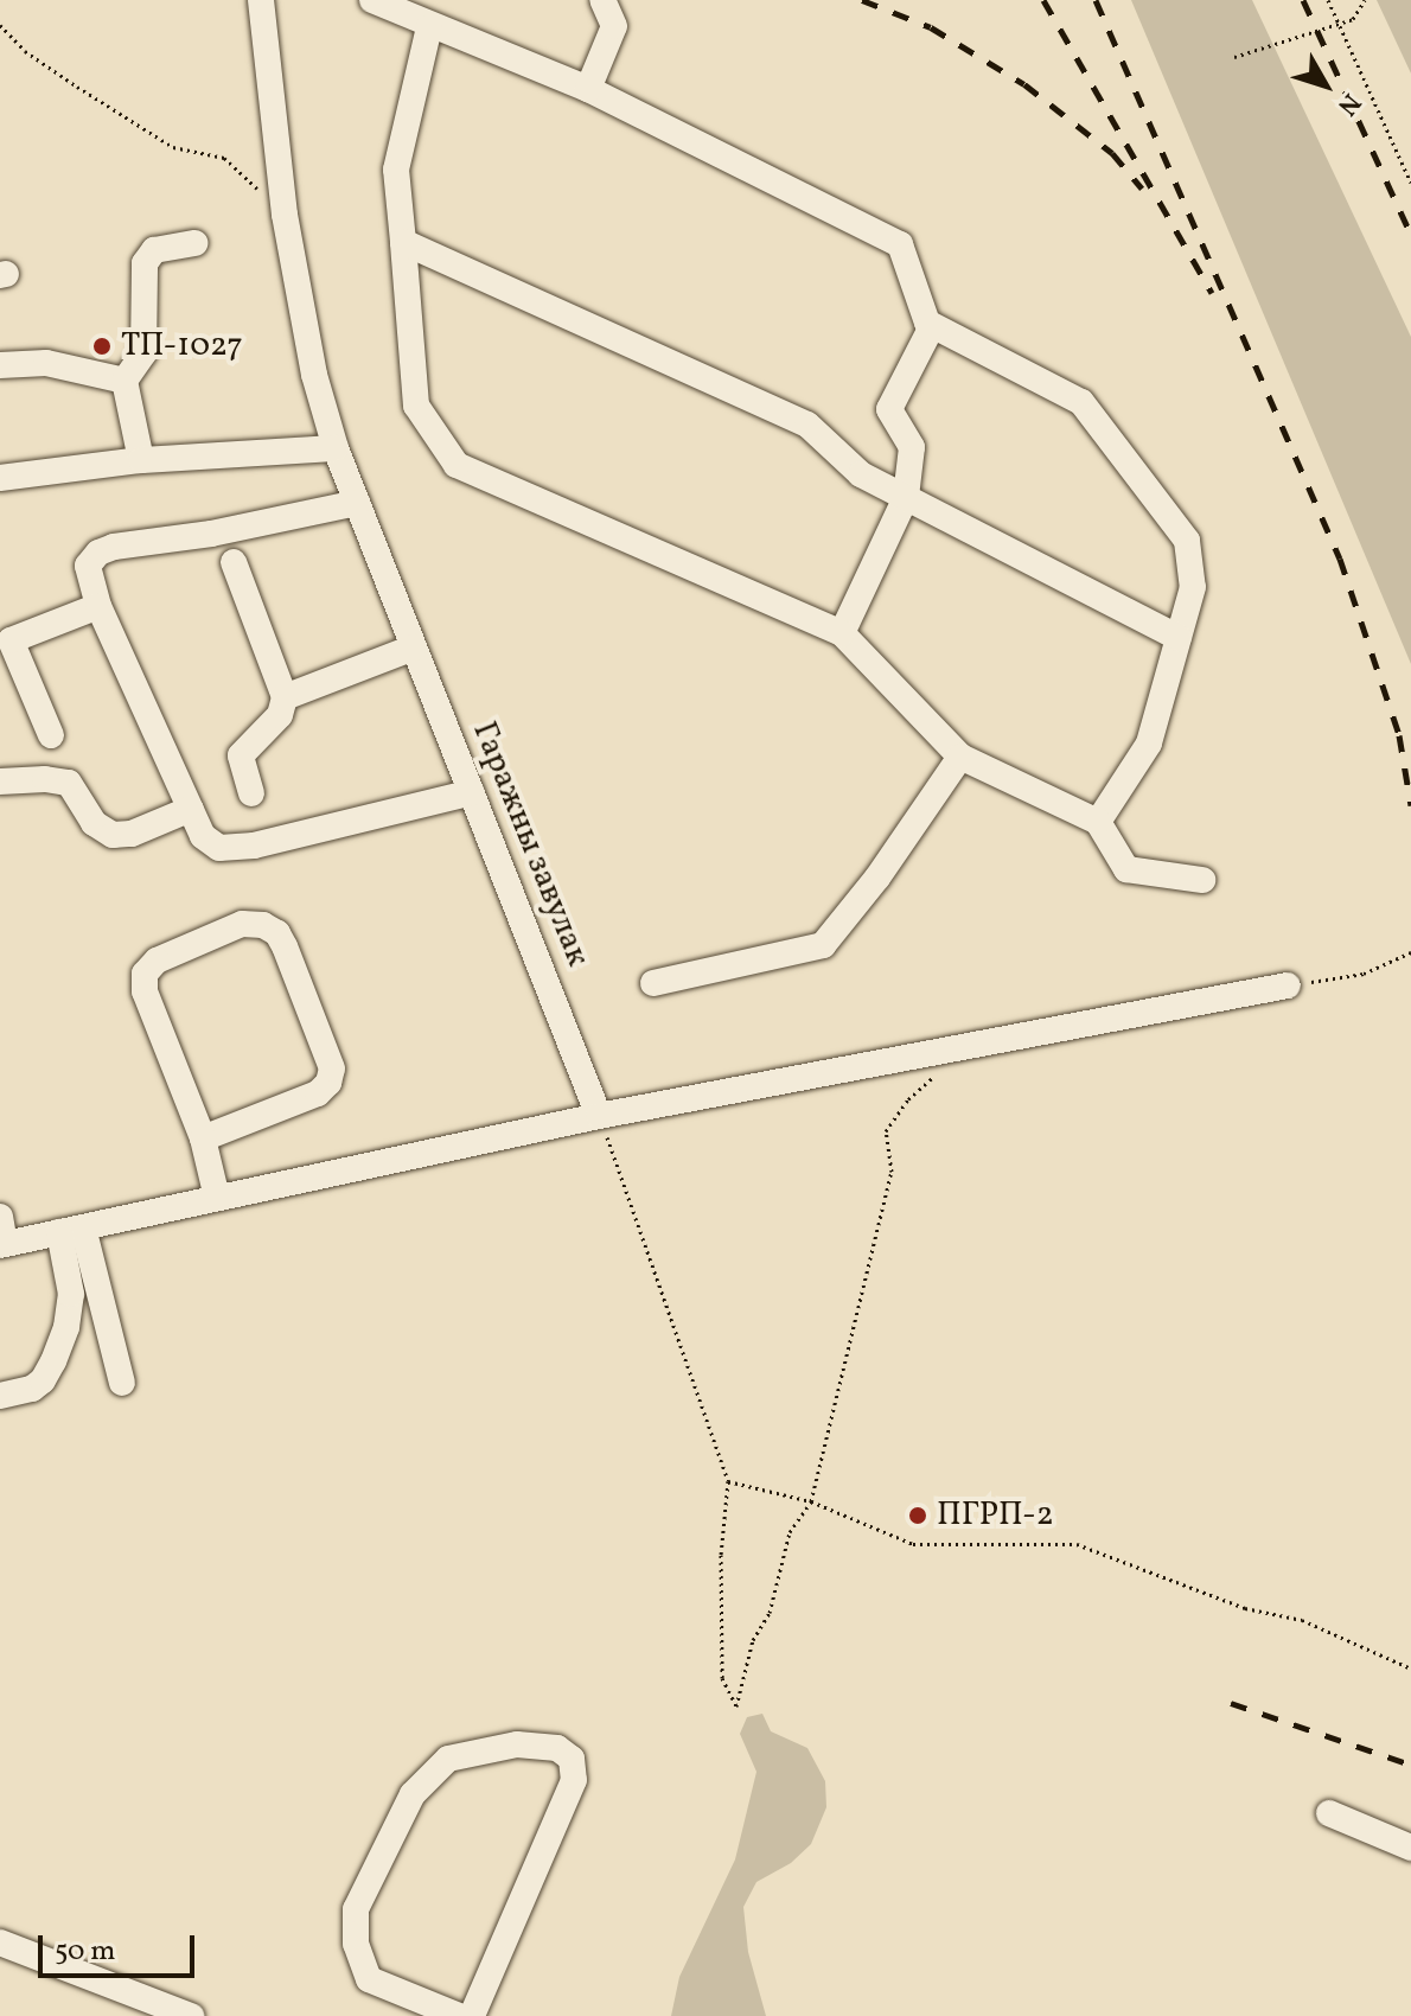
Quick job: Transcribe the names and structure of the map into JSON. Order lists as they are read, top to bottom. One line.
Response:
{"streets":{"street":["Гаражны завулак"]},"places":["ТП-1027","ПГРП-2"],"scale_bar":"50 m","north":"bottom right"}
